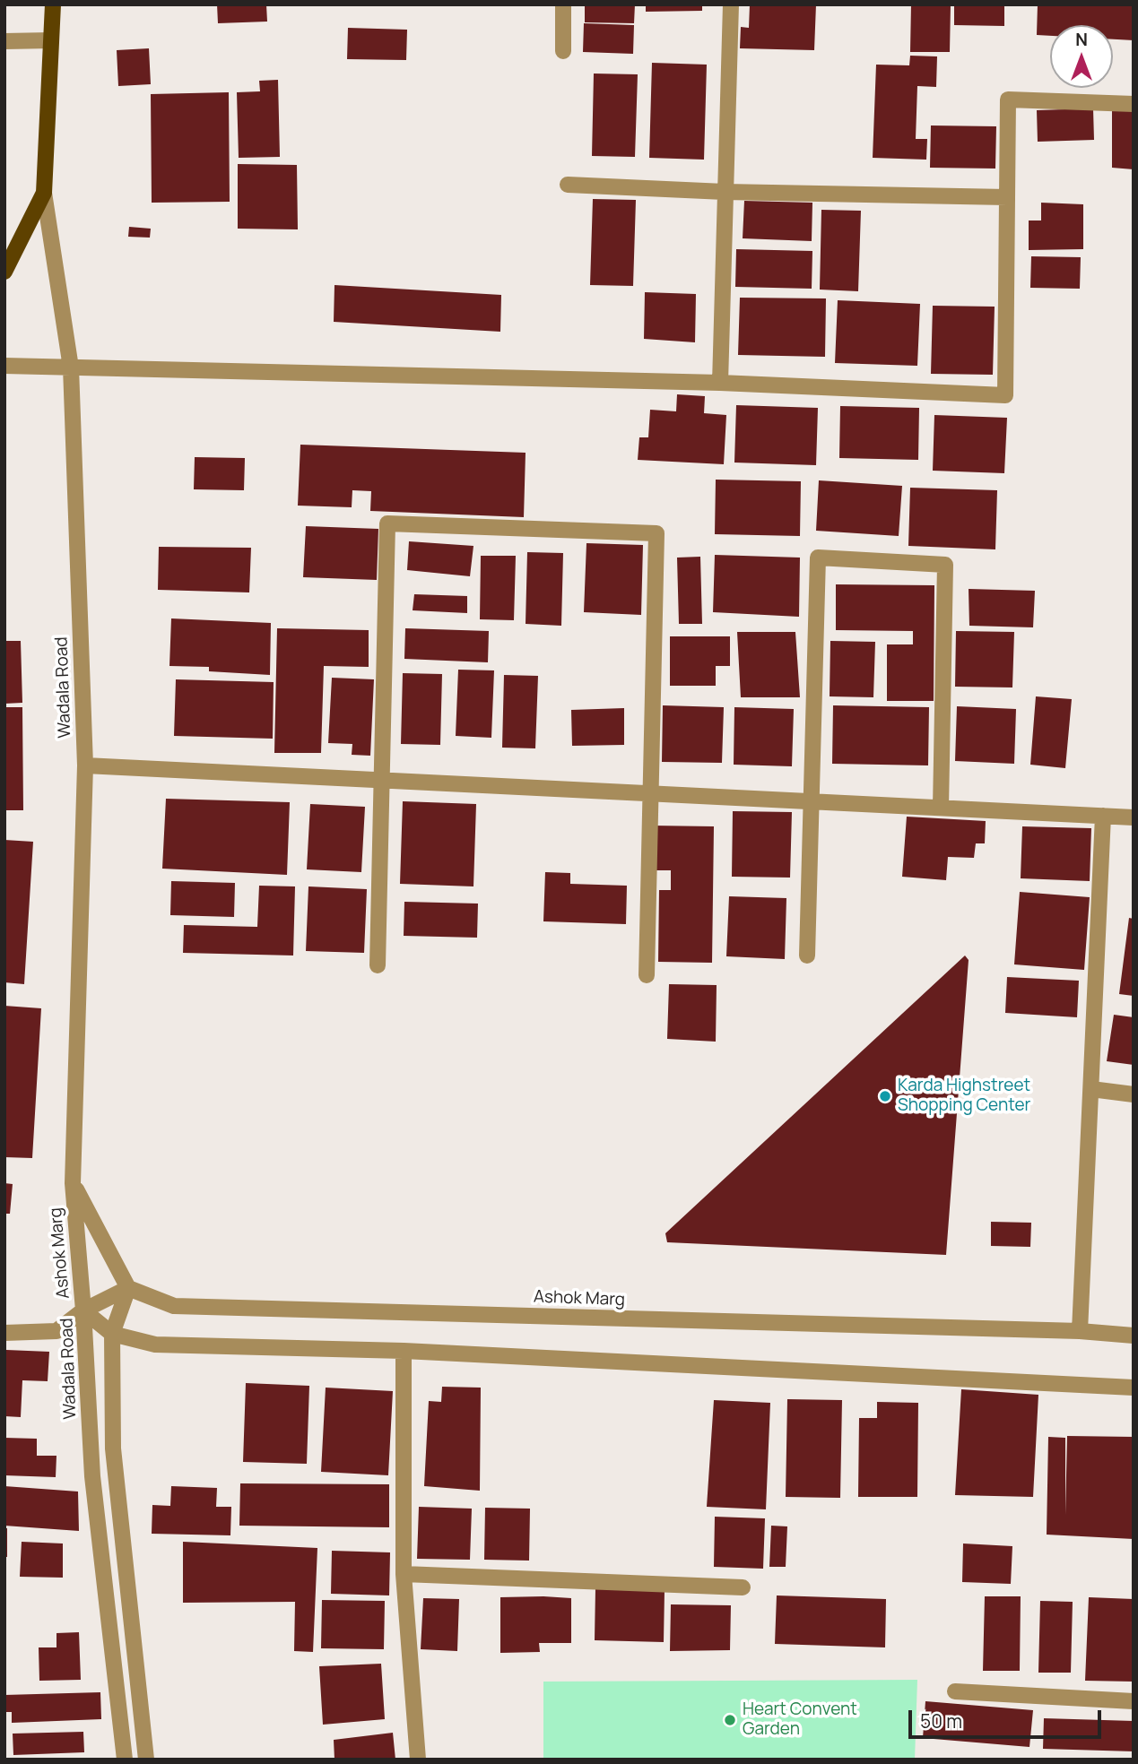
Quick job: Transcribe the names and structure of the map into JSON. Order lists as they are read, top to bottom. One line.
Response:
{"streets":{"street":["Wadala Road","Ashok Marg"]},"crossings":[["Wadala Road","Ashok Marg"]],"places":["Karda Highstreet Shopping Center","Heart Convent Garden"],"scale_bar":"50 m","north":"top"}
